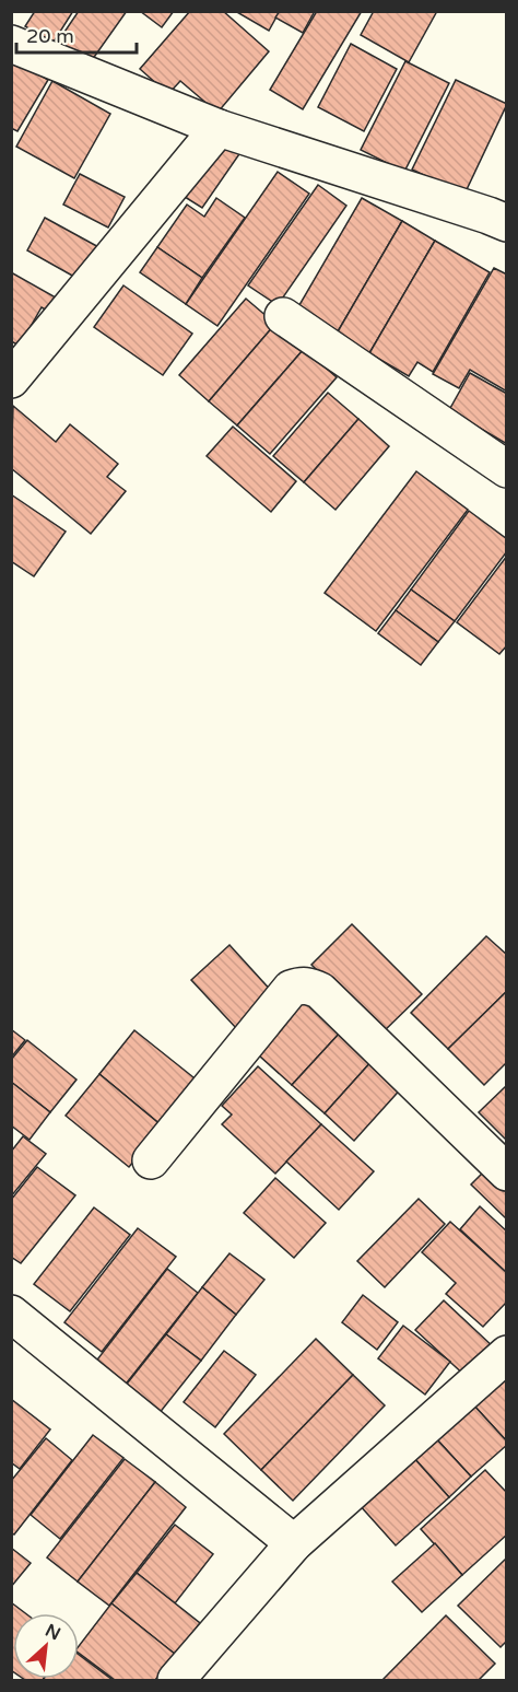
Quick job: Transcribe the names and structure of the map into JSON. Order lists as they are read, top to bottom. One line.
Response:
{"scale_bar":"20 m","north":"top right"}
